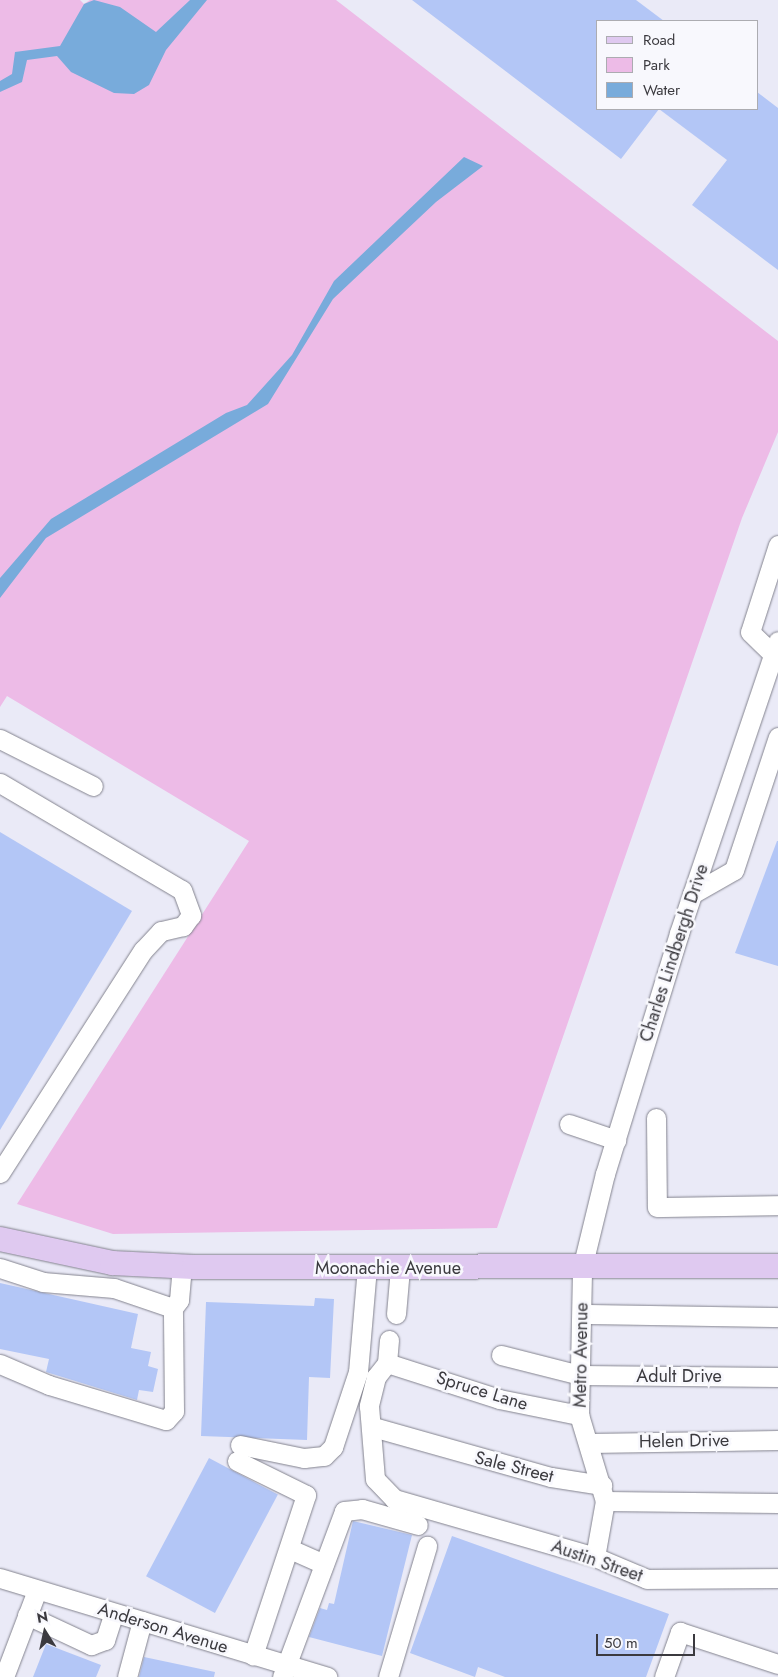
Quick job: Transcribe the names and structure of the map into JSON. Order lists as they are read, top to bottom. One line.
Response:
{"streets":{"main road":["Moonachie Avenue"],"street":["Charles Lindbergh Drive","Metro Avenue","Adult Drive","Spruce Lane","Helen Drive","Sale Street","Austin Street","Anderson Avenue"]},"crossings":[["Charles Lindbergh Drive","Moonachie Avenue"],["Charles Lindbergh Drive","Metro Avenue"],["Moonachie Avenue","Metro Avenue"],["Metro Avenue","Adult Drive"],["Metro Avenue","Spruce Lane"],["Metro Avenue","Helen Drive"],["Metro Avenue","Sale Street"],["Metro Avenue","Austin Street"]],"legend":["Road","Park","Water"],"scale_bar":"50 m","north":"top"}
